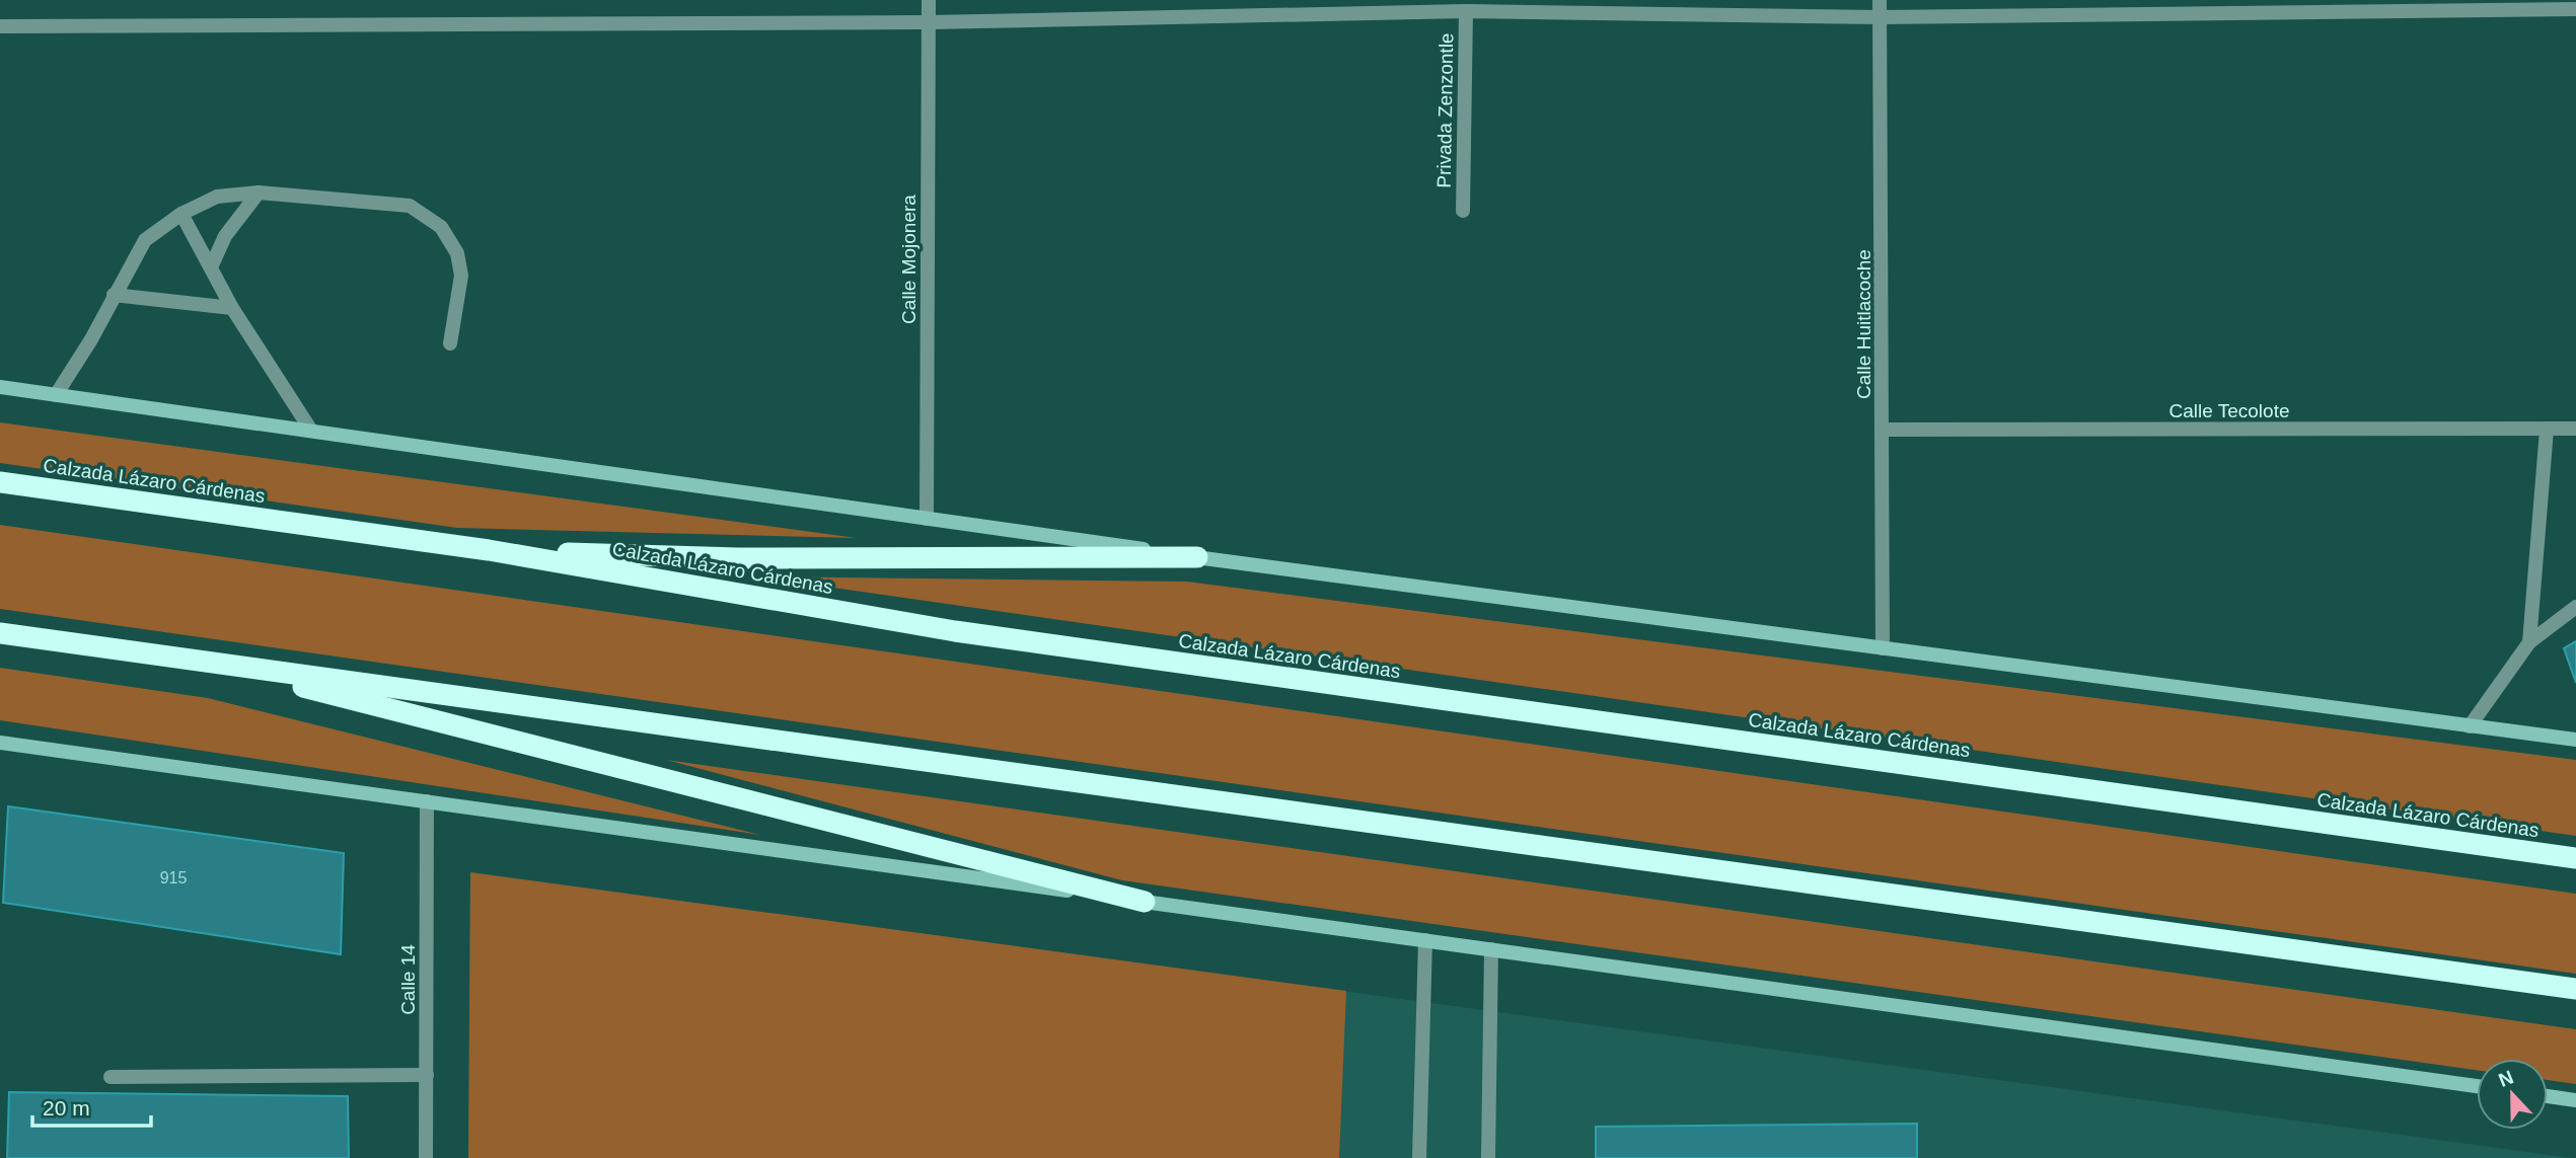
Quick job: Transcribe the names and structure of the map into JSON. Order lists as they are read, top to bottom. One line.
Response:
{"streets":{"highway":["Calzada Lázaro Cárdenas"],"street":["Privada Zenzontle","Calle Mojonera","Calle Huitlacoche","Calle Tecolote","Calle 14"]},"crossings":[["Calle Huitlacoche","Calle Tecolote"]],"house_numbers":["915"],"scale_bar":"20 m","north":"top"}
